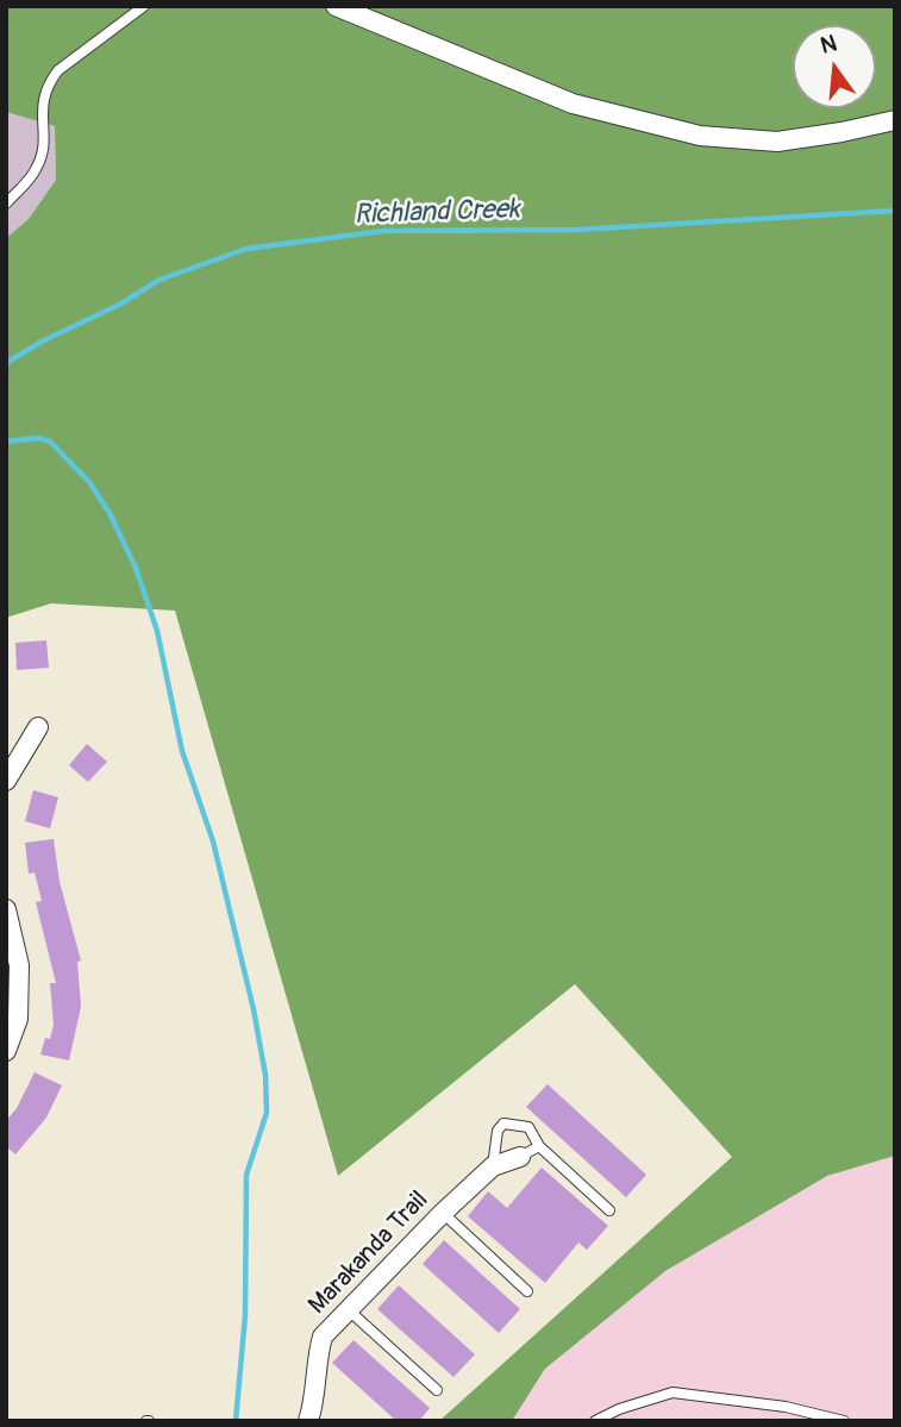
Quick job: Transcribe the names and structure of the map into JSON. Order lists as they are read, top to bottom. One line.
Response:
{"streets":{"street":["Marakanda Trail"]},"water":["Richland Creek"],"north":"top"}
